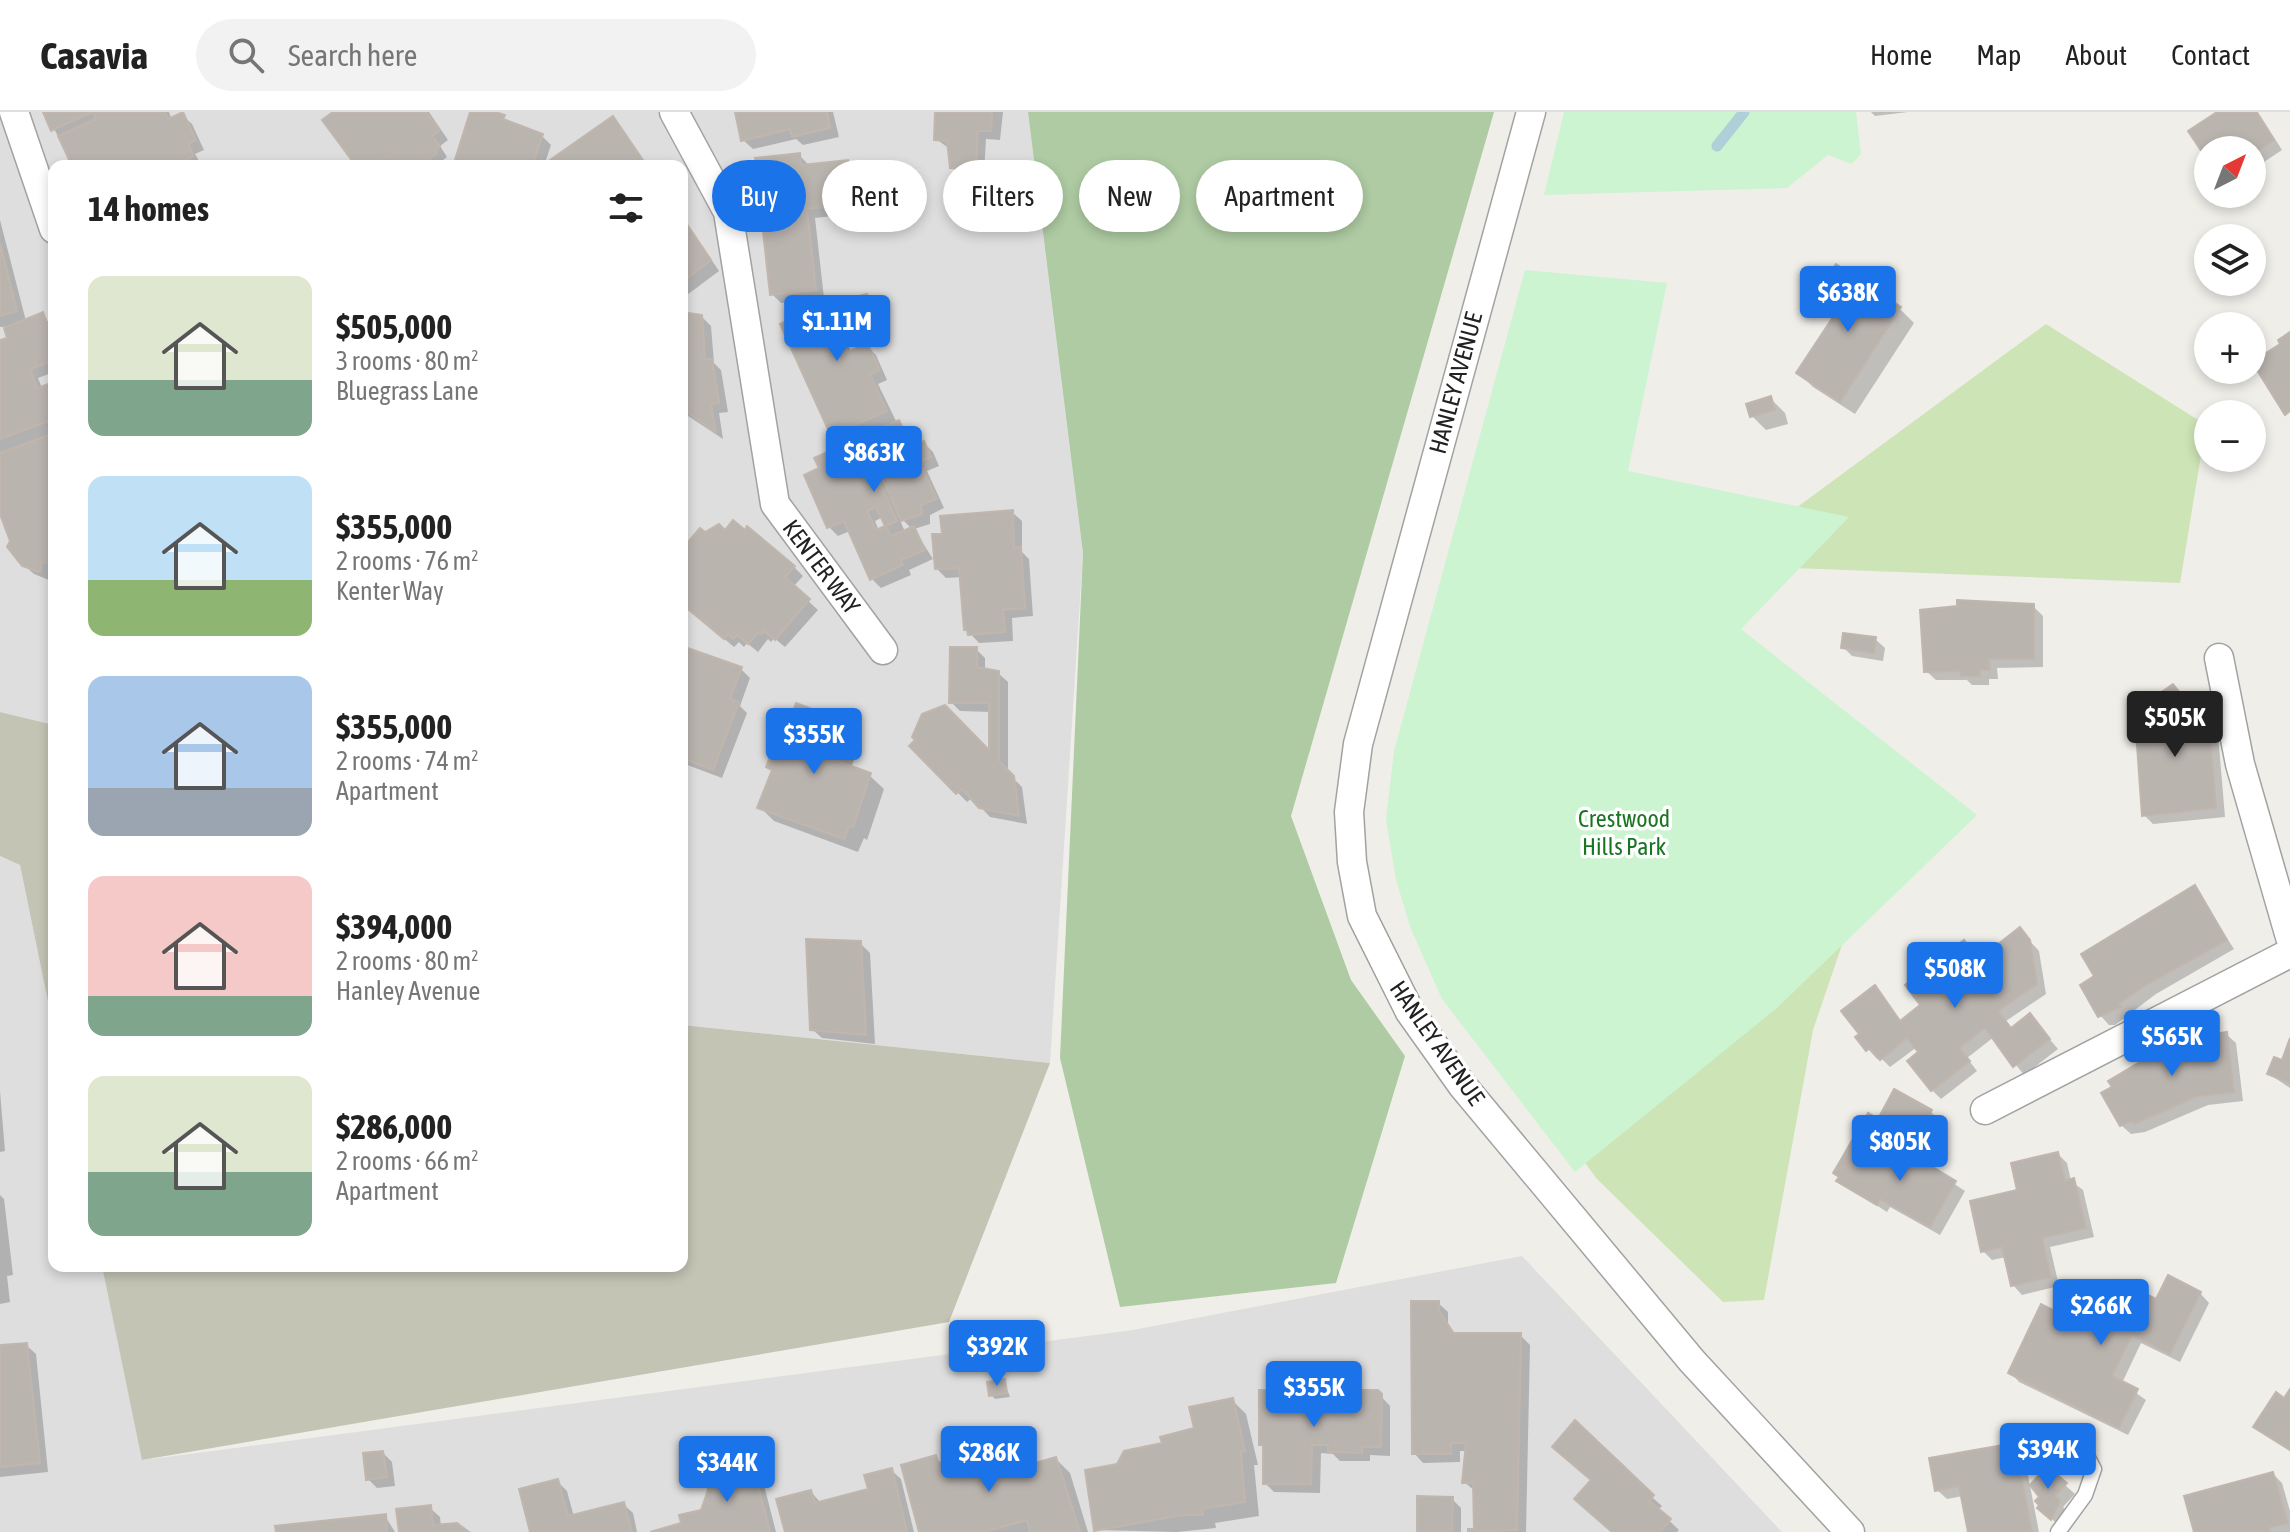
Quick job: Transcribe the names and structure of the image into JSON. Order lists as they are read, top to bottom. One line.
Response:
{"streets":{"street":["HANLEY AVENUE","KENTER WAY"]},"parks":["Crestwood Hills Park"],"north":"top right","page":{"header":"Casavia","search":"Search here","nav":["Home","Map","About","Contact"],"map_buttons":["+","−"],"chip":["Buy","Rent","Filters","New","Apartment"],"heading":"14 homes","list":[{"name":"$505,000","note":"3 rooms · 80 m² · Bluegrass Lane"},{"name":"$355,000","note":"2 rooms · 76 m² · Kenter Way"},{"name":"$355,000","note":"2 rooms · 74 m² · Apartment"},{"name":"$394,000","note":"2 rooms · 80 m² · Hanley Avenue"},{"name":"$286,000","note":"2 rooms · 66 m² · Apartment"}],"price":["$638K","$1.11M","$863K","$505K","$355K","$508K","$565K","$805K","$266K","$392K","$355K","$394K","$286K","$344K"]}}
